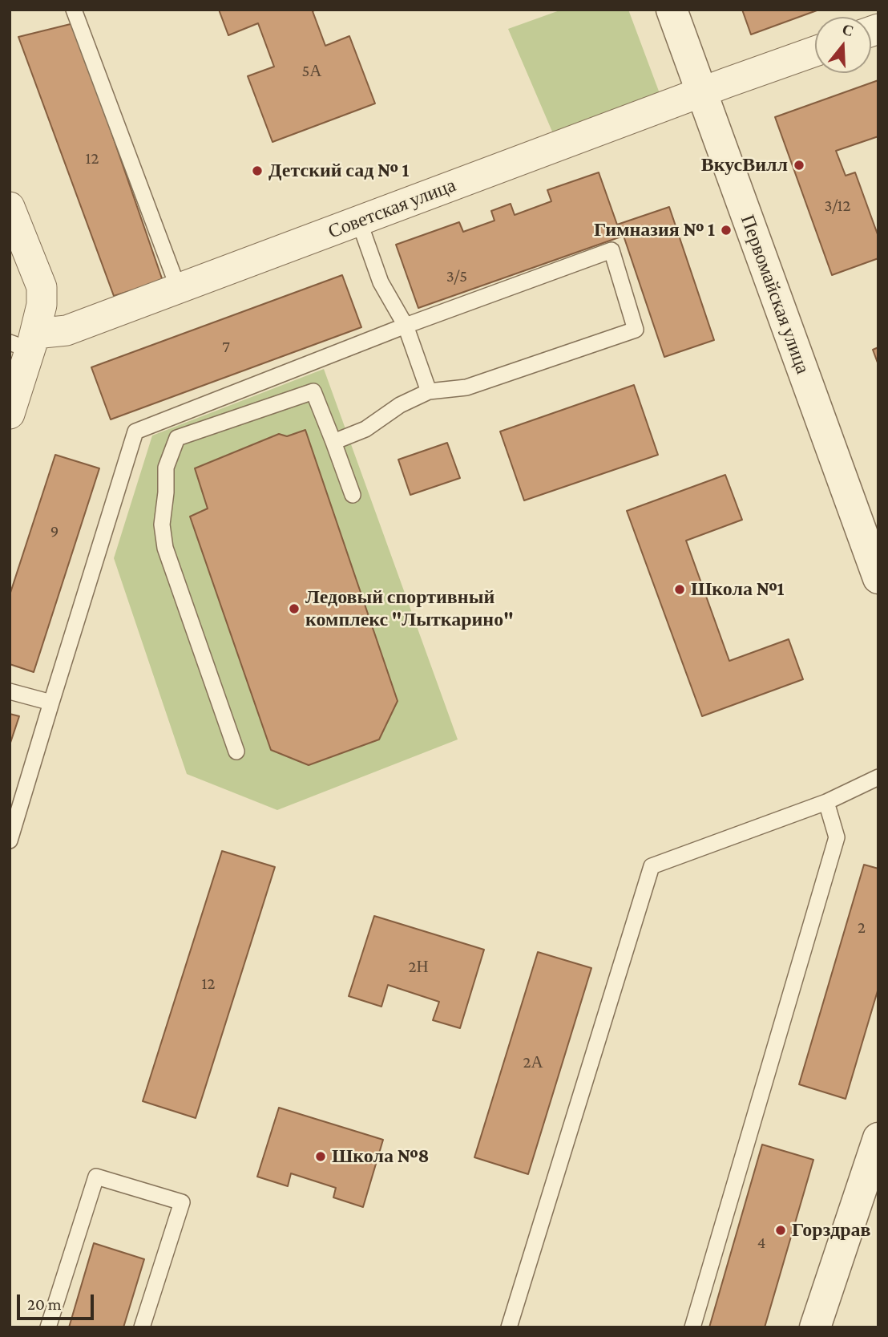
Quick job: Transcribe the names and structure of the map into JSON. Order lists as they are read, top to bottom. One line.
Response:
{"streets":{"street":["Советская улица","Первомайская улица"]},"crossings":[["Советская улица","Первомайская улица"]],"places":["ВкусВилл","Детский сад № 1","Гимназия № 1","Школа №1","Ледовый спортивный комплекс \"Лыткарино\"","Школа №8","Горздрав"],"house_numbers":["5А","12","3/12","3/5","7","9","2","2Н","12","2А","4"],"scale_bar":"20 m","north":"top"}
